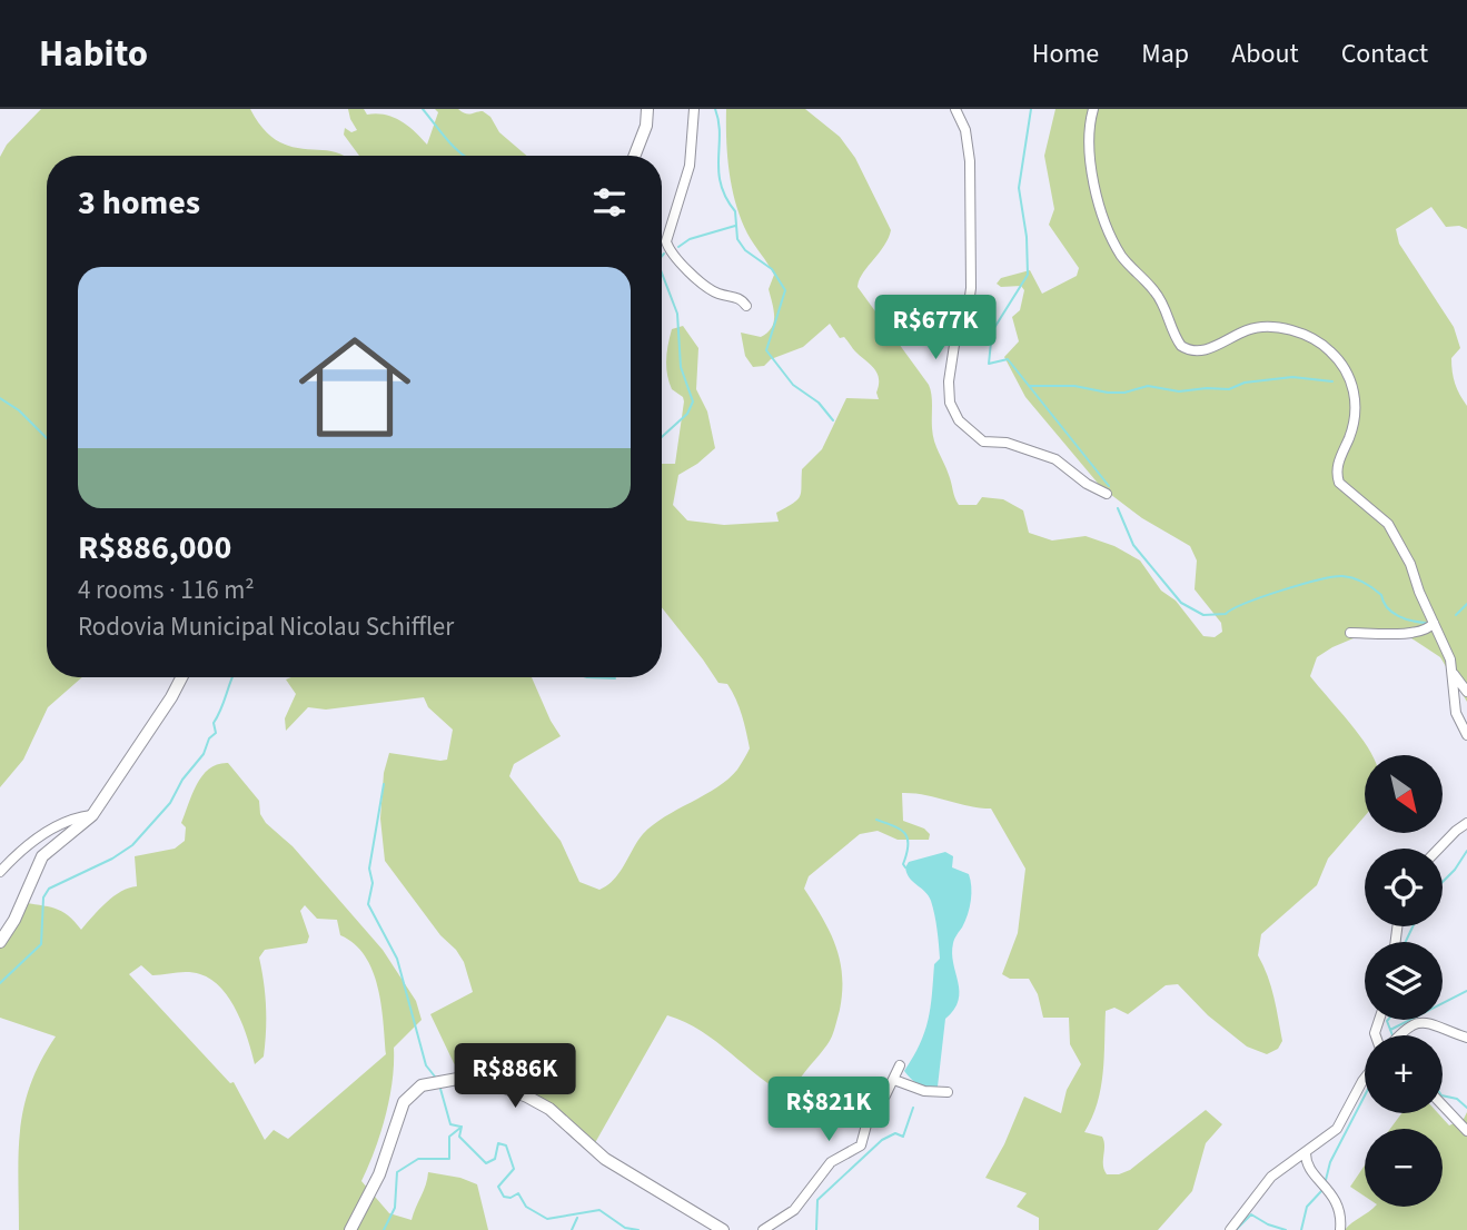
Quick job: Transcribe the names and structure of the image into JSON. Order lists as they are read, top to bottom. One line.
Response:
{"north":"bottom right","page":{"header":"Habito","nav":["Home","Map","About","Contact"],"heading":"3 homes","list":[{"name":"R$886,000","note":"4 rooms · 116 m² · Rodovia Municipal Nicolau Schiffler"}],"price":["R$677K","R$886K","R$821K"],"map_buttons":["+","−"]}}
